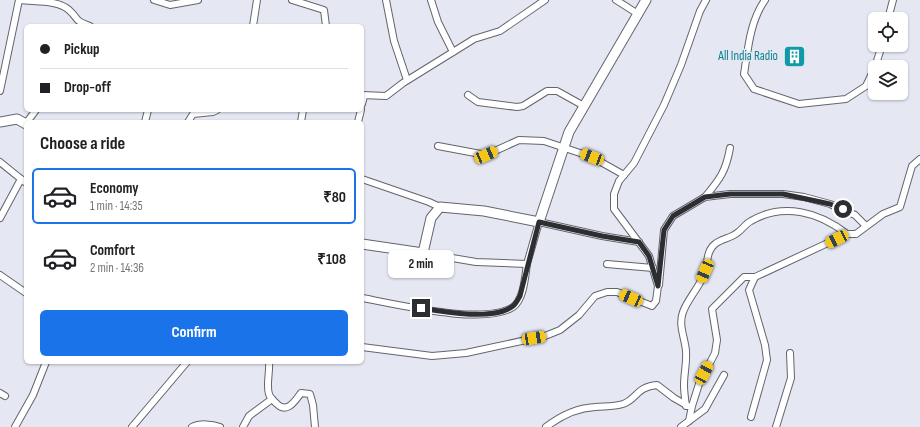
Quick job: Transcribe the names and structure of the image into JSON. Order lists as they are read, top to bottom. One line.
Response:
{"places":{"building":["All India Radio"]},"page":{"banner":["Pickup","Drop-off"],"heading":"Choose a ride","list":[{"name":"Economy","note":"1 min · 14:35","value":"₹80"},{"name":"Comfort","note":"2 min · 14:36","value":"₹108"}],"bubble":"2 min","buttons":"Confirm"}}
